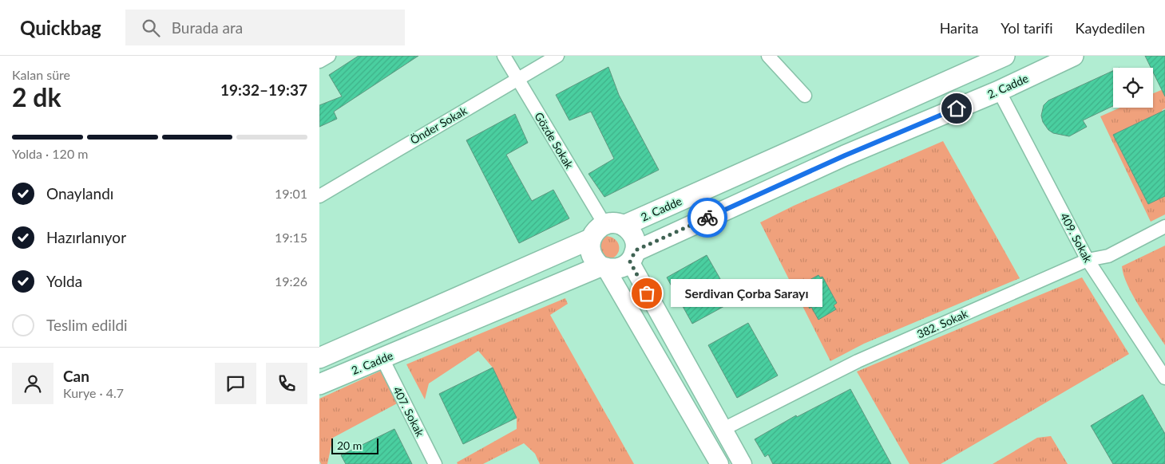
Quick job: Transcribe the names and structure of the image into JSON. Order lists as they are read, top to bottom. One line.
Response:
{"streets":{"main road":["2. Cadde"],"street":["Önder Sokak","Gözde Sokak","409. Sokak","382. Sokak","407. Sokak"]},"crossings":[["2. Cadde","Gözde Sokak"],["2. Cadde","409. Sokak"],["2. Cadde","407. Sokak"],["Önder Sokak","Gözde Sokak"],["409. Sokak","382. Sokak"]],"places":["Serdivan Çorba Sarayı"],"scale_bar":"20 m","page":{"header":"Quickbag","search":"Burada ara","nav":["Harita","Yol tarifi","Kaydedilen"],"heading":["2 dk","Kalan süre","19:32–19:37"],"panel":["Can","Kurye · 4.7"],"bar":"Yolda · 120 m","list":[["Onaylandı","19:01"],["Hazırlanıyor","19:15"],["Yolda","19:26"],"Teslim edildi"],"bubble":"Serdivan Çorba Sarayı","scale":"20 m"}}
